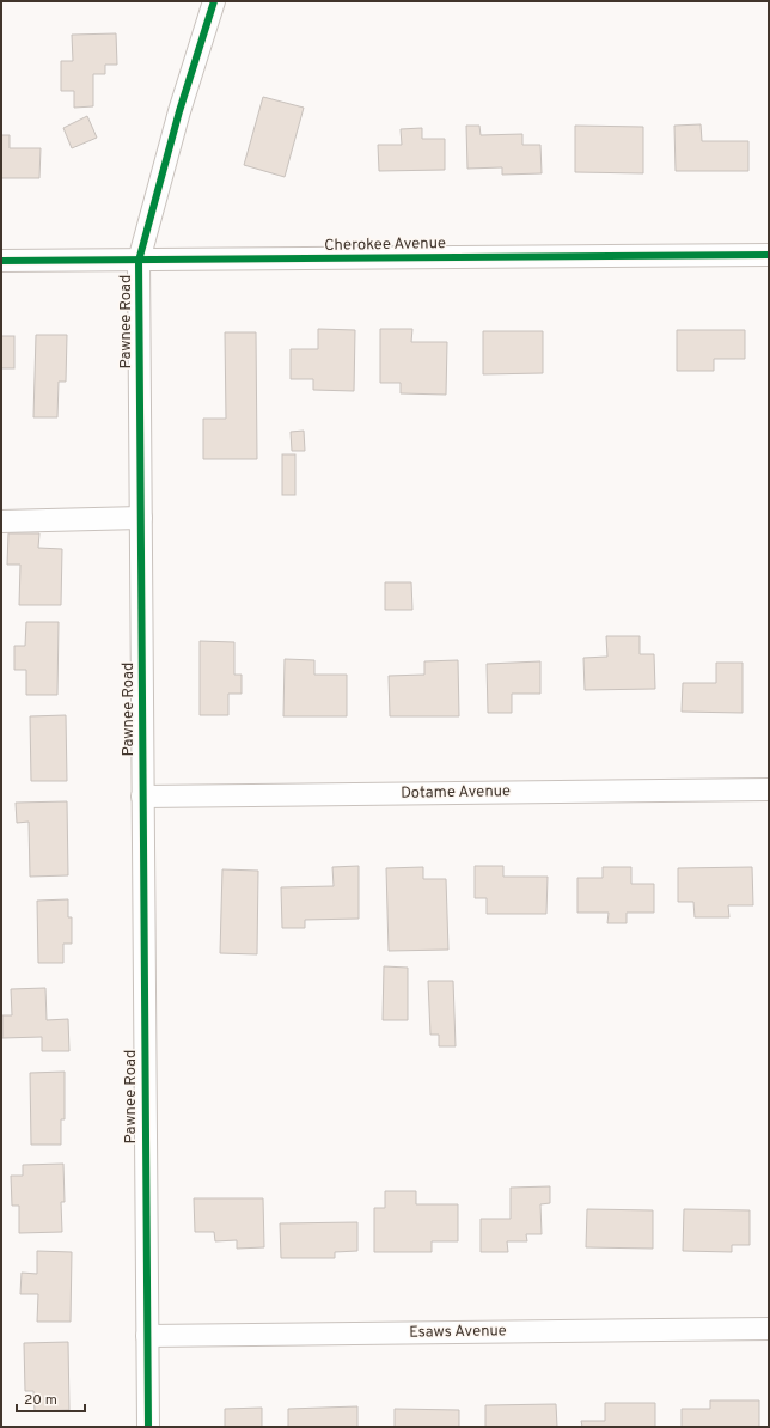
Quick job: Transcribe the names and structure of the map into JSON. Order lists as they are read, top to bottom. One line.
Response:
{"streets":{"street":["Cherokee Avenue","Pawnee Road","Dotame Avenue","Esaws Avenue"]},"crossings":[["Cherokee Avenue","Pawnee Road"],["Pawnee Road","Dotame Avenue"],["Pawnee Road","Esaws Avenue"]],"scale_bar":"20 m"}
